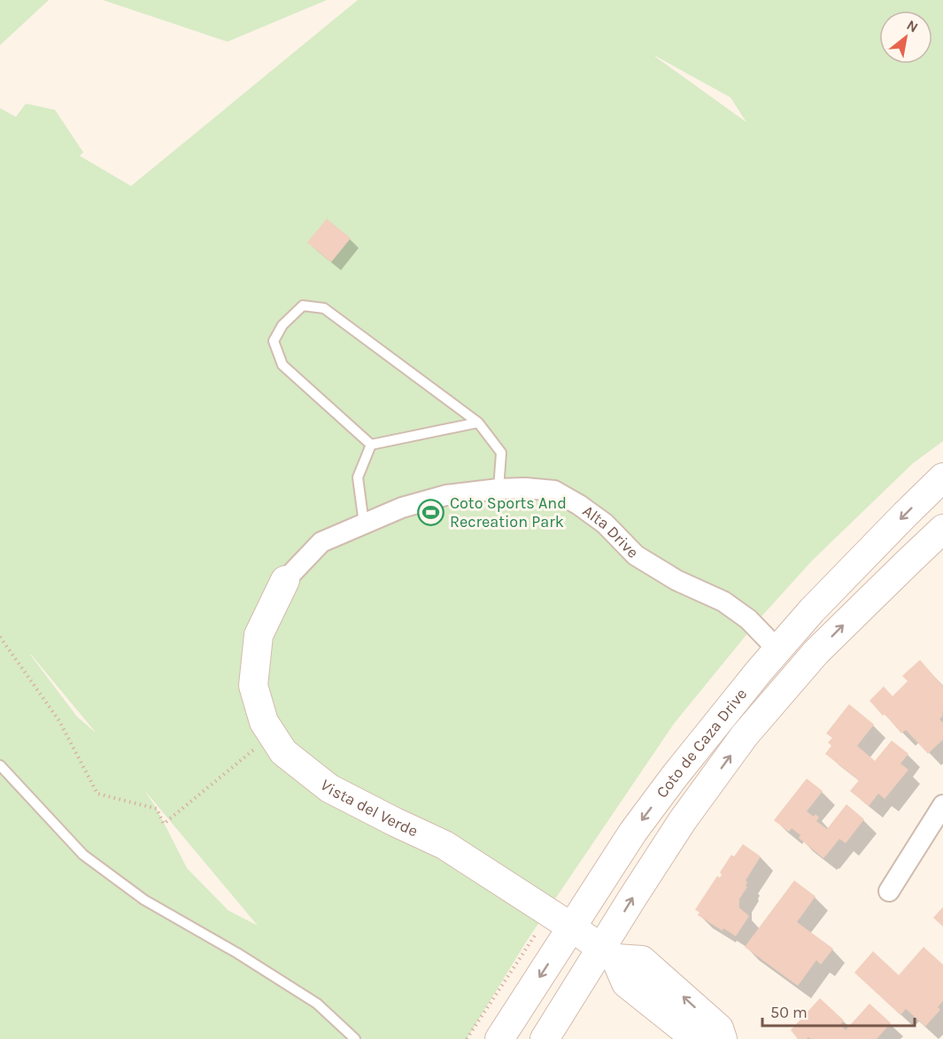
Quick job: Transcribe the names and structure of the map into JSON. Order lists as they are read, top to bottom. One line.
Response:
{"streets":{"main road":["Coto de Caza Drive","Vista del Verde"],"street":["Alta Drive"]},"crossings":[["Alta Drive","Coto de Caza Drive"],["Alta Drive","Vista del Verde"],["Coto de Caza Drive","Vista del Verde"]],"places":{"sports":["Coto Sports And Recreation Park"]},"scale_bar":"50 m","north":"top right"}
